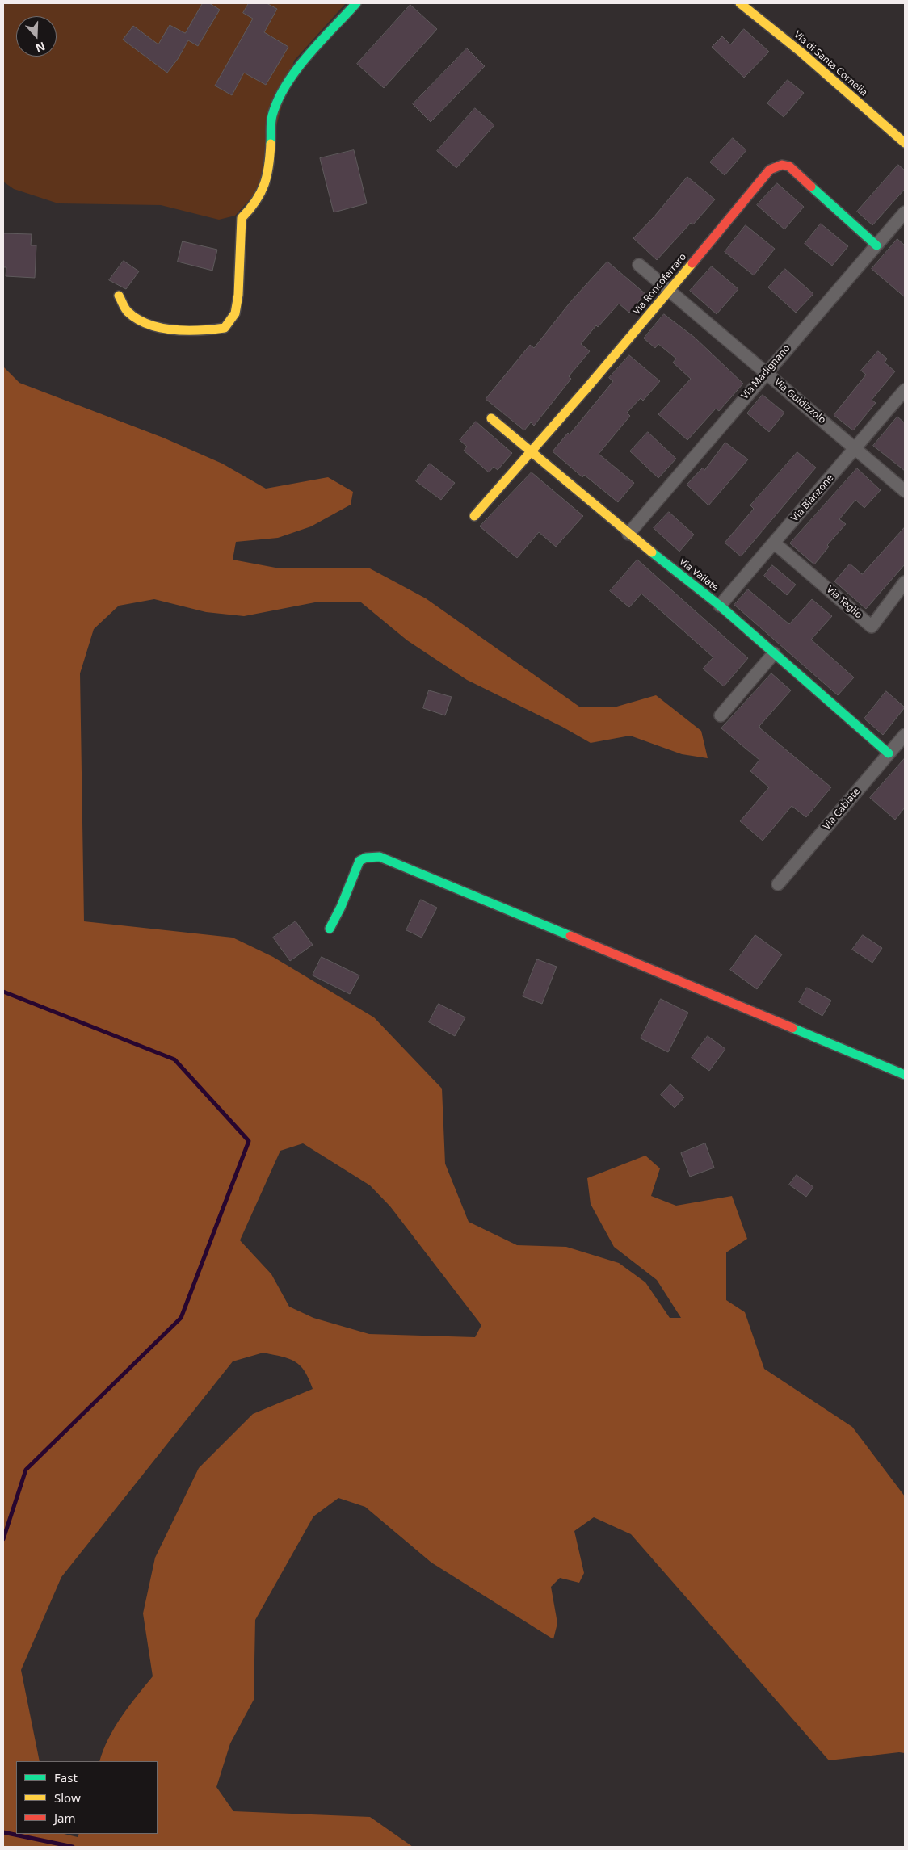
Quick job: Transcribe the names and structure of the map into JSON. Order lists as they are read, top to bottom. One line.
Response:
{"streets":{"street":["Via di Santa Cornelia","Via Roncoferraro","Via Madignano","Via Guidizzolo","Via Bianzone","Via Vailate","Via Teglio","Via Cabiate"]},"crossings":[["Via Roncoferraro","Via Madignano"],["Via Roncoferraro","Via Guidizzolo"],["Via Roncoferraro","Via Vailate"],["Via Madignano","Via Guidizzolo"],["Via Madignano","Via Vailate"],["Via Guidizzolo","Via Bianzone"],["Via Bianzone","Via Vailate"],["Via Bianzone","Via Teglio"],["Via Vailate","Via Cabiate"]],"legend":["Fast","Slow","Jam"],"north":"bottom"}
